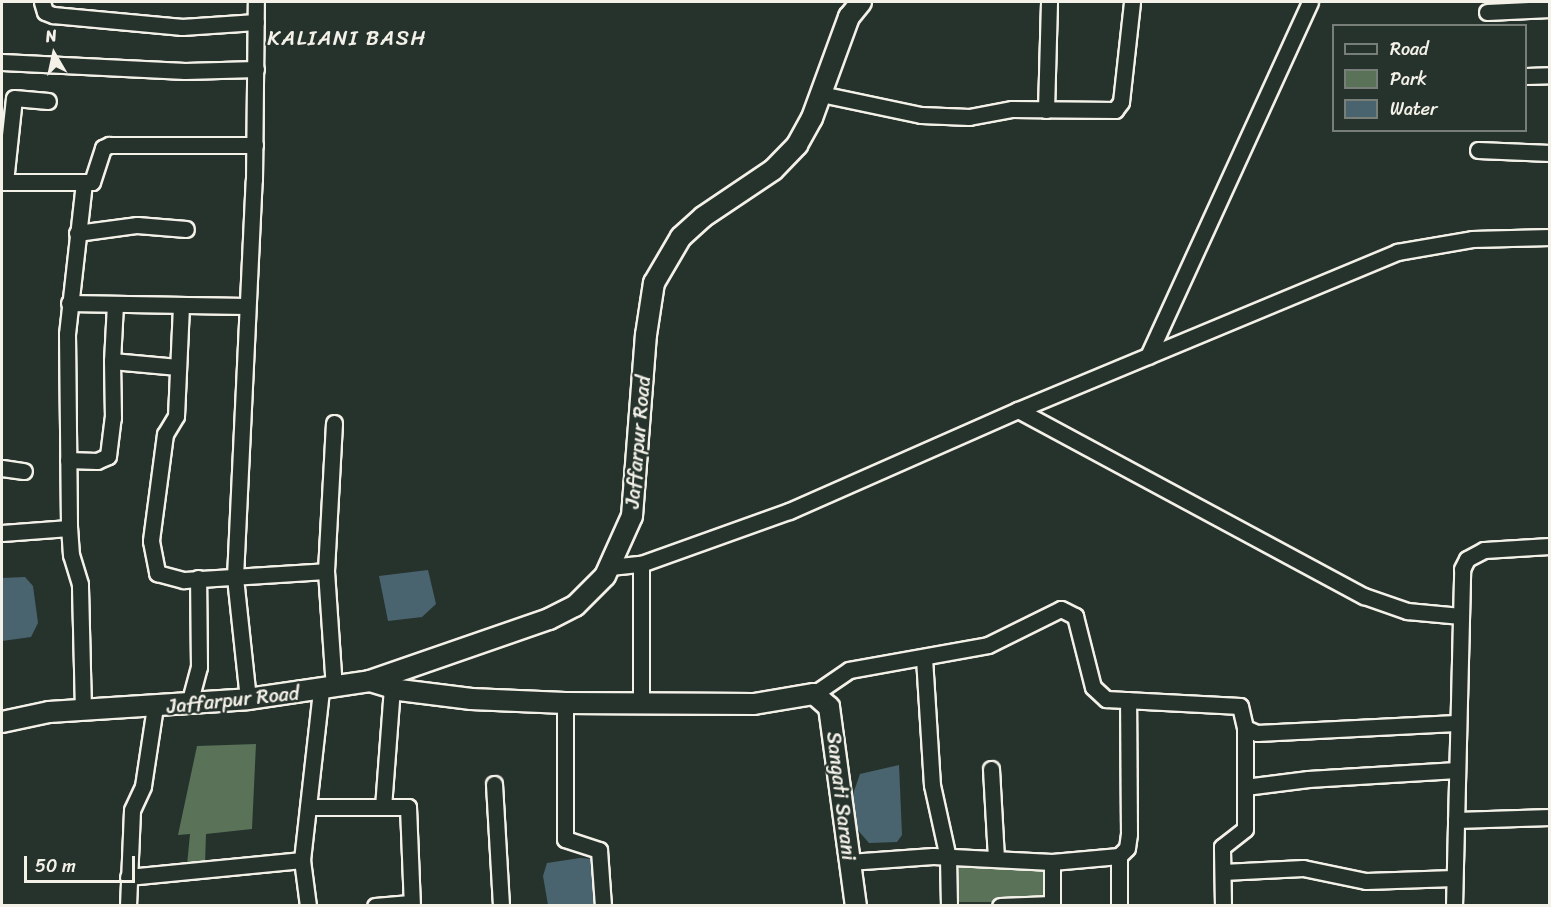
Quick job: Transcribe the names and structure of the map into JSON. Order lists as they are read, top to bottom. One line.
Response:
{"streets":{"street":["Jaffarpur Road","Sangati Sarani"]},"districts":["KALIANI BASH"],"legend":["Road","Park","Water"],"scale_bar":"50 m","north":"top"}
